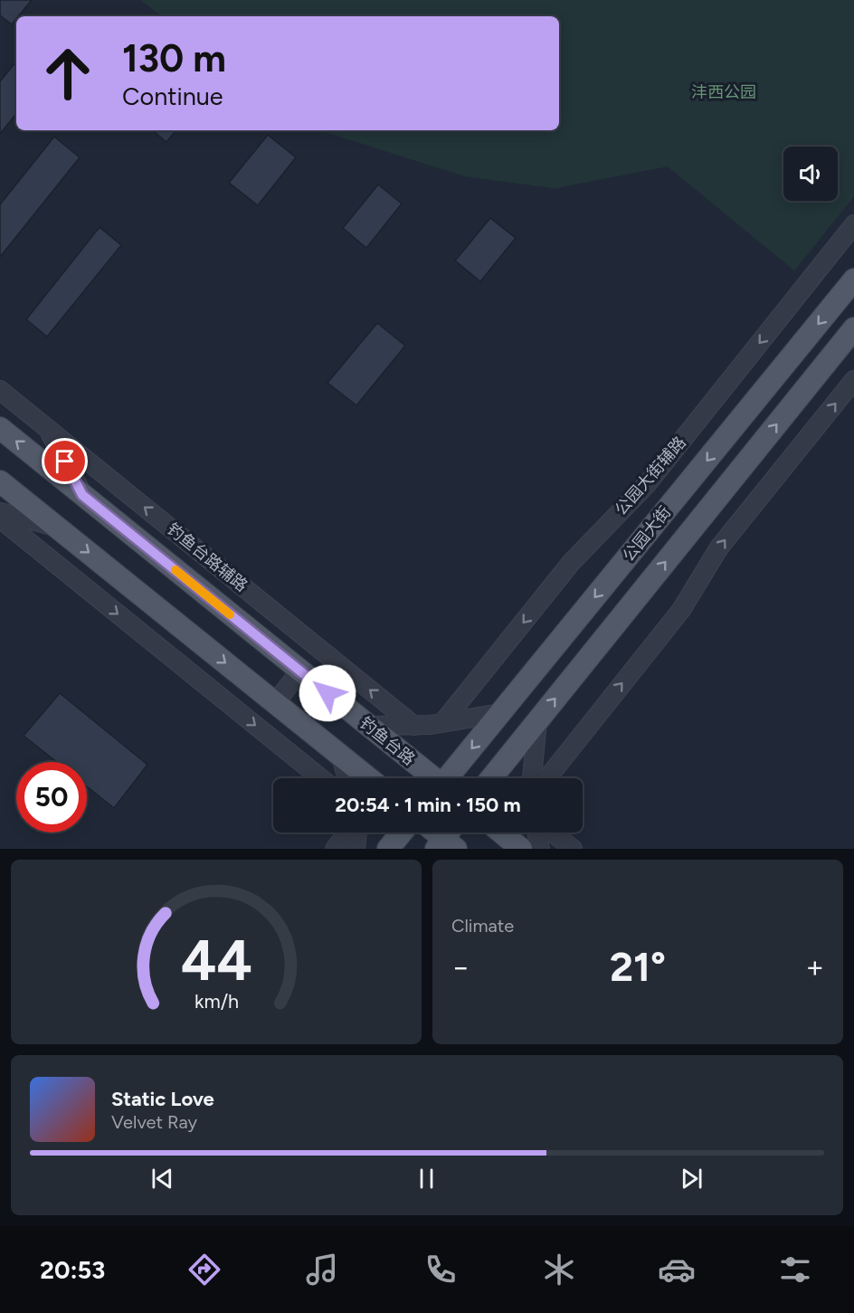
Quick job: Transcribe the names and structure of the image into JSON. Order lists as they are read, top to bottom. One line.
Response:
{"streets":{"main road":["公园大街","钓鱼台路"],"street":["公园大街辅路","钓鱼台路辅路"]},"parks":["沣西公园"],"page":{"turn":["130 m","Continue"],"limit":"50","trip":"20:54 · 1 min · 150 m","tile":"Climate","heat":["−","21°","+"],"song":["Static Love","Velvet Ray"],"tabs":"20:53","gauge":["44","km/h"]}}
